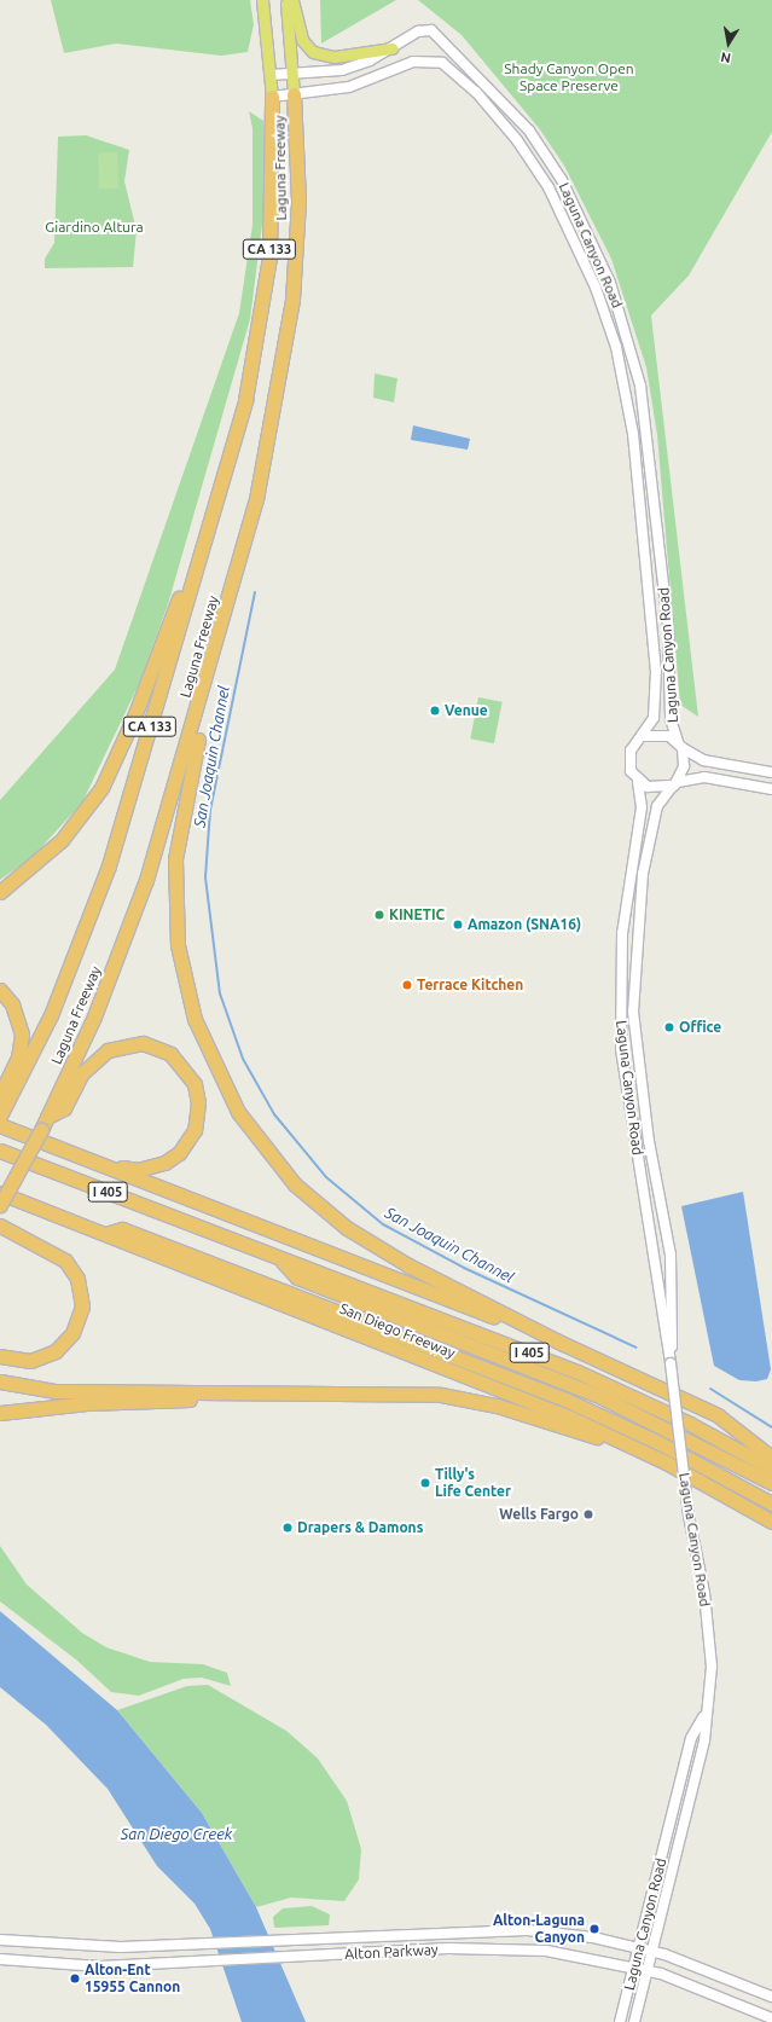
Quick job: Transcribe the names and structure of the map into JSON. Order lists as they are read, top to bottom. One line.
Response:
{"streets":{"highway":["Laguna Freeway","CA 133","I 405","San Diego Freeway"],"main road":["Laguna Canyon Road","Alton Parkway"]},"crossings":[["Laguna Freeway","Laguna Canyon Road"],["Laguna Freeway","CA 133"],["Laguna Canyon Road","CA 133"],["Laguna Canyon Road","Alton Parkway"]],"water":["San Joaquin Channel","San Diego Creek"],"parks":["Shady Canyon Open Space Preserve","Giardino Altura"],"places":["Venue","KINETIC","Amazon (SNA16)","Terrace Kitchen","Office","Tilly's Life Center","Wells Fargo","Drapers & Damons","Alton-Laguna Canyon","Alton-Ent 15955 Cannon"],"north":"bottom"}
